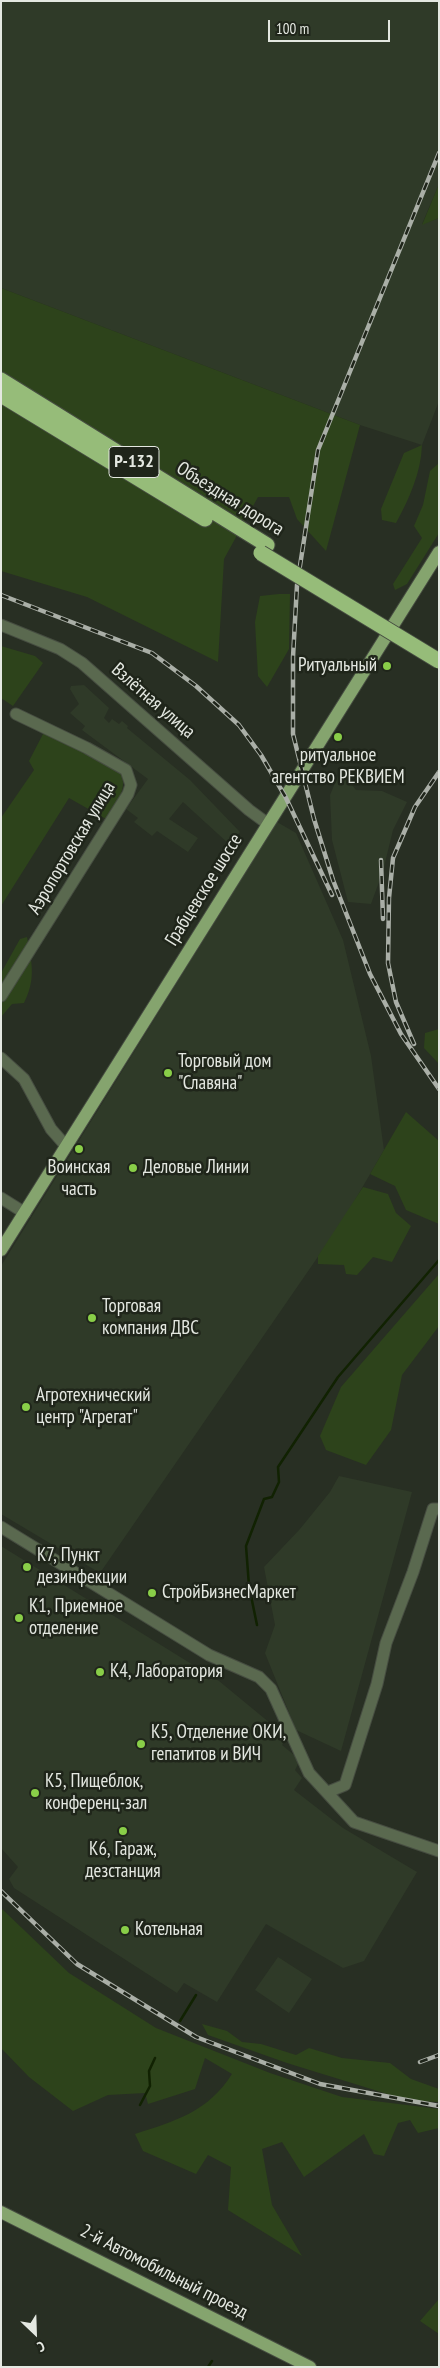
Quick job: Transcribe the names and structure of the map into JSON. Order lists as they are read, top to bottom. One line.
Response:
{"streets":{"highway":["Р-132","Объездная дорога"],"main road":["Грабцевское шоссе","2-й Автомобильный проезд"],"street":["Взлётная улица","Аэропортовская улица"]},"crossings":[["Взлётная улица","Грабцевское шоссе"]],"places":["Ритуальный","ритуальное агентство РЕКВИЕМ","Торговый дом \"Славяна\"","Воинская часть","Деловые Линии","Торговая компания ДВС","Агротехнический центр \"Агрегат\"","К7, Пункт дезинфекции","СтройБизнесМаркет","К1, Приемное отделение","К4, Лаборатория","К5, Отделение ОКИ, гепатитов и ВИЧ","К5, Пищеблок, конференц-зал","К6, Гараж, дезстанция","Котельная"],"scale_bar":"100 m","north":"bottom right"}
